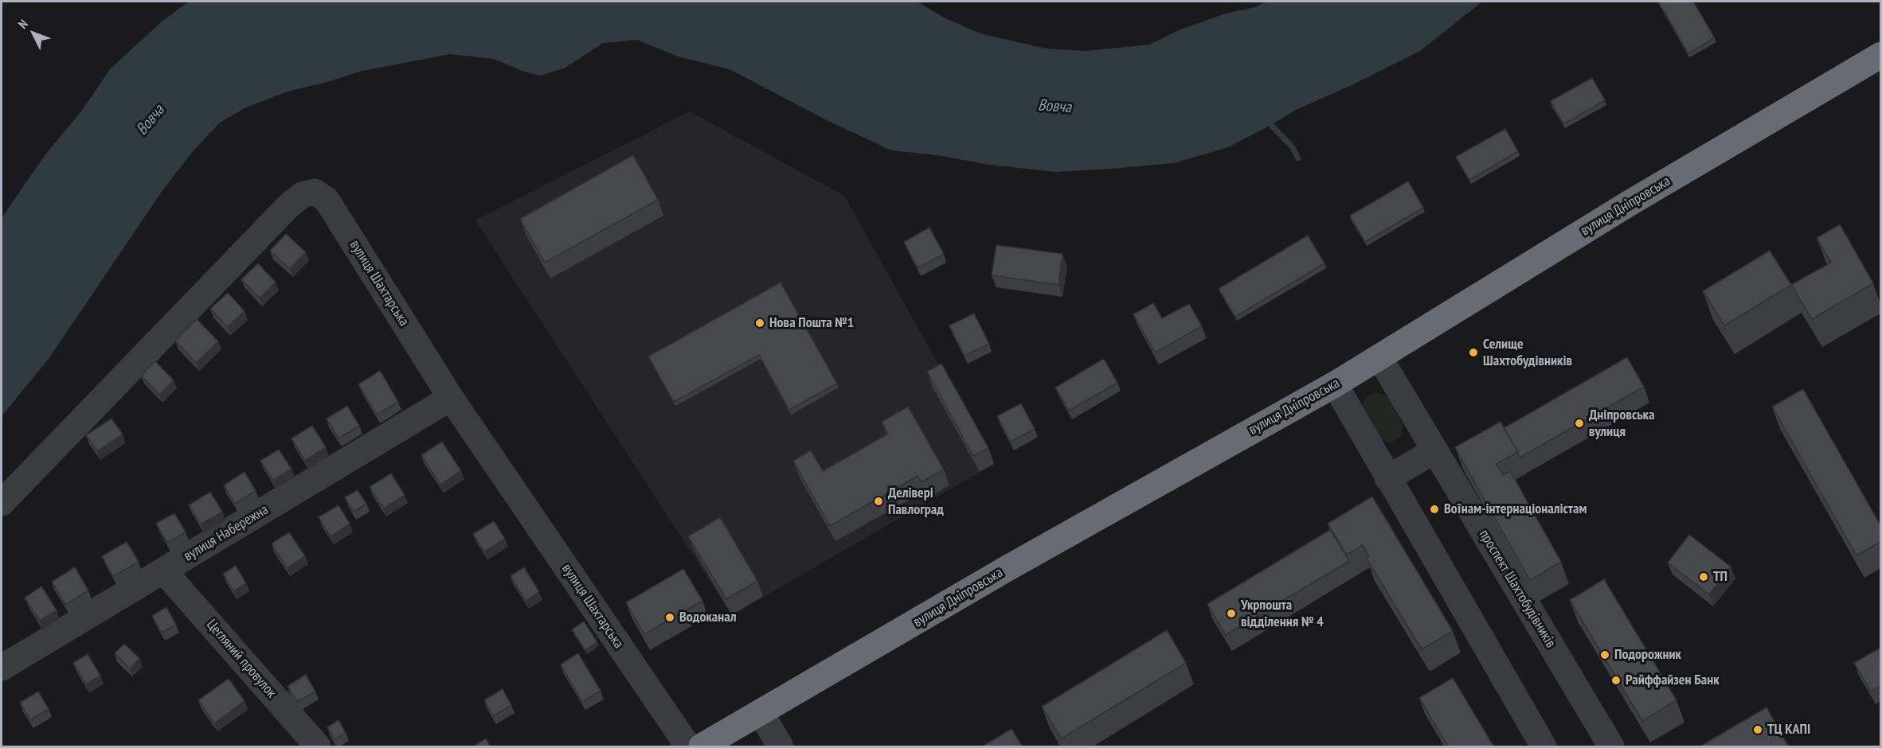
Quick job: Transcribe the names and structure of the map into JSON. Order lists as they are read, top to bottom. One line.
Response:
{"streets":{"highway":["вулиця Дніпровська"],"street":["вулиця Шахтарська","вулиця Набережна","проспект Шахтобудівників","Цегляний провулок"]},"crossings":[["вулиця Дніпровська","проспект Шахтобудівників"],["вулиця Шахтарська","вулиця Набережна"],["вулиця Набережна","Цегляний провулок"]],"water":["Вовча"],"places":["Нова Пошта №1","Селище Шахтобудівників","Дніпровська вулиця","Делівері Павлоград","Воїнам-інтернаціоналістам","ТП","Укрпошта відділення № 4","Водоканал","Подорожник","Райффайзен Банк","ТЦ КАПІ"],"north":"top left"}
